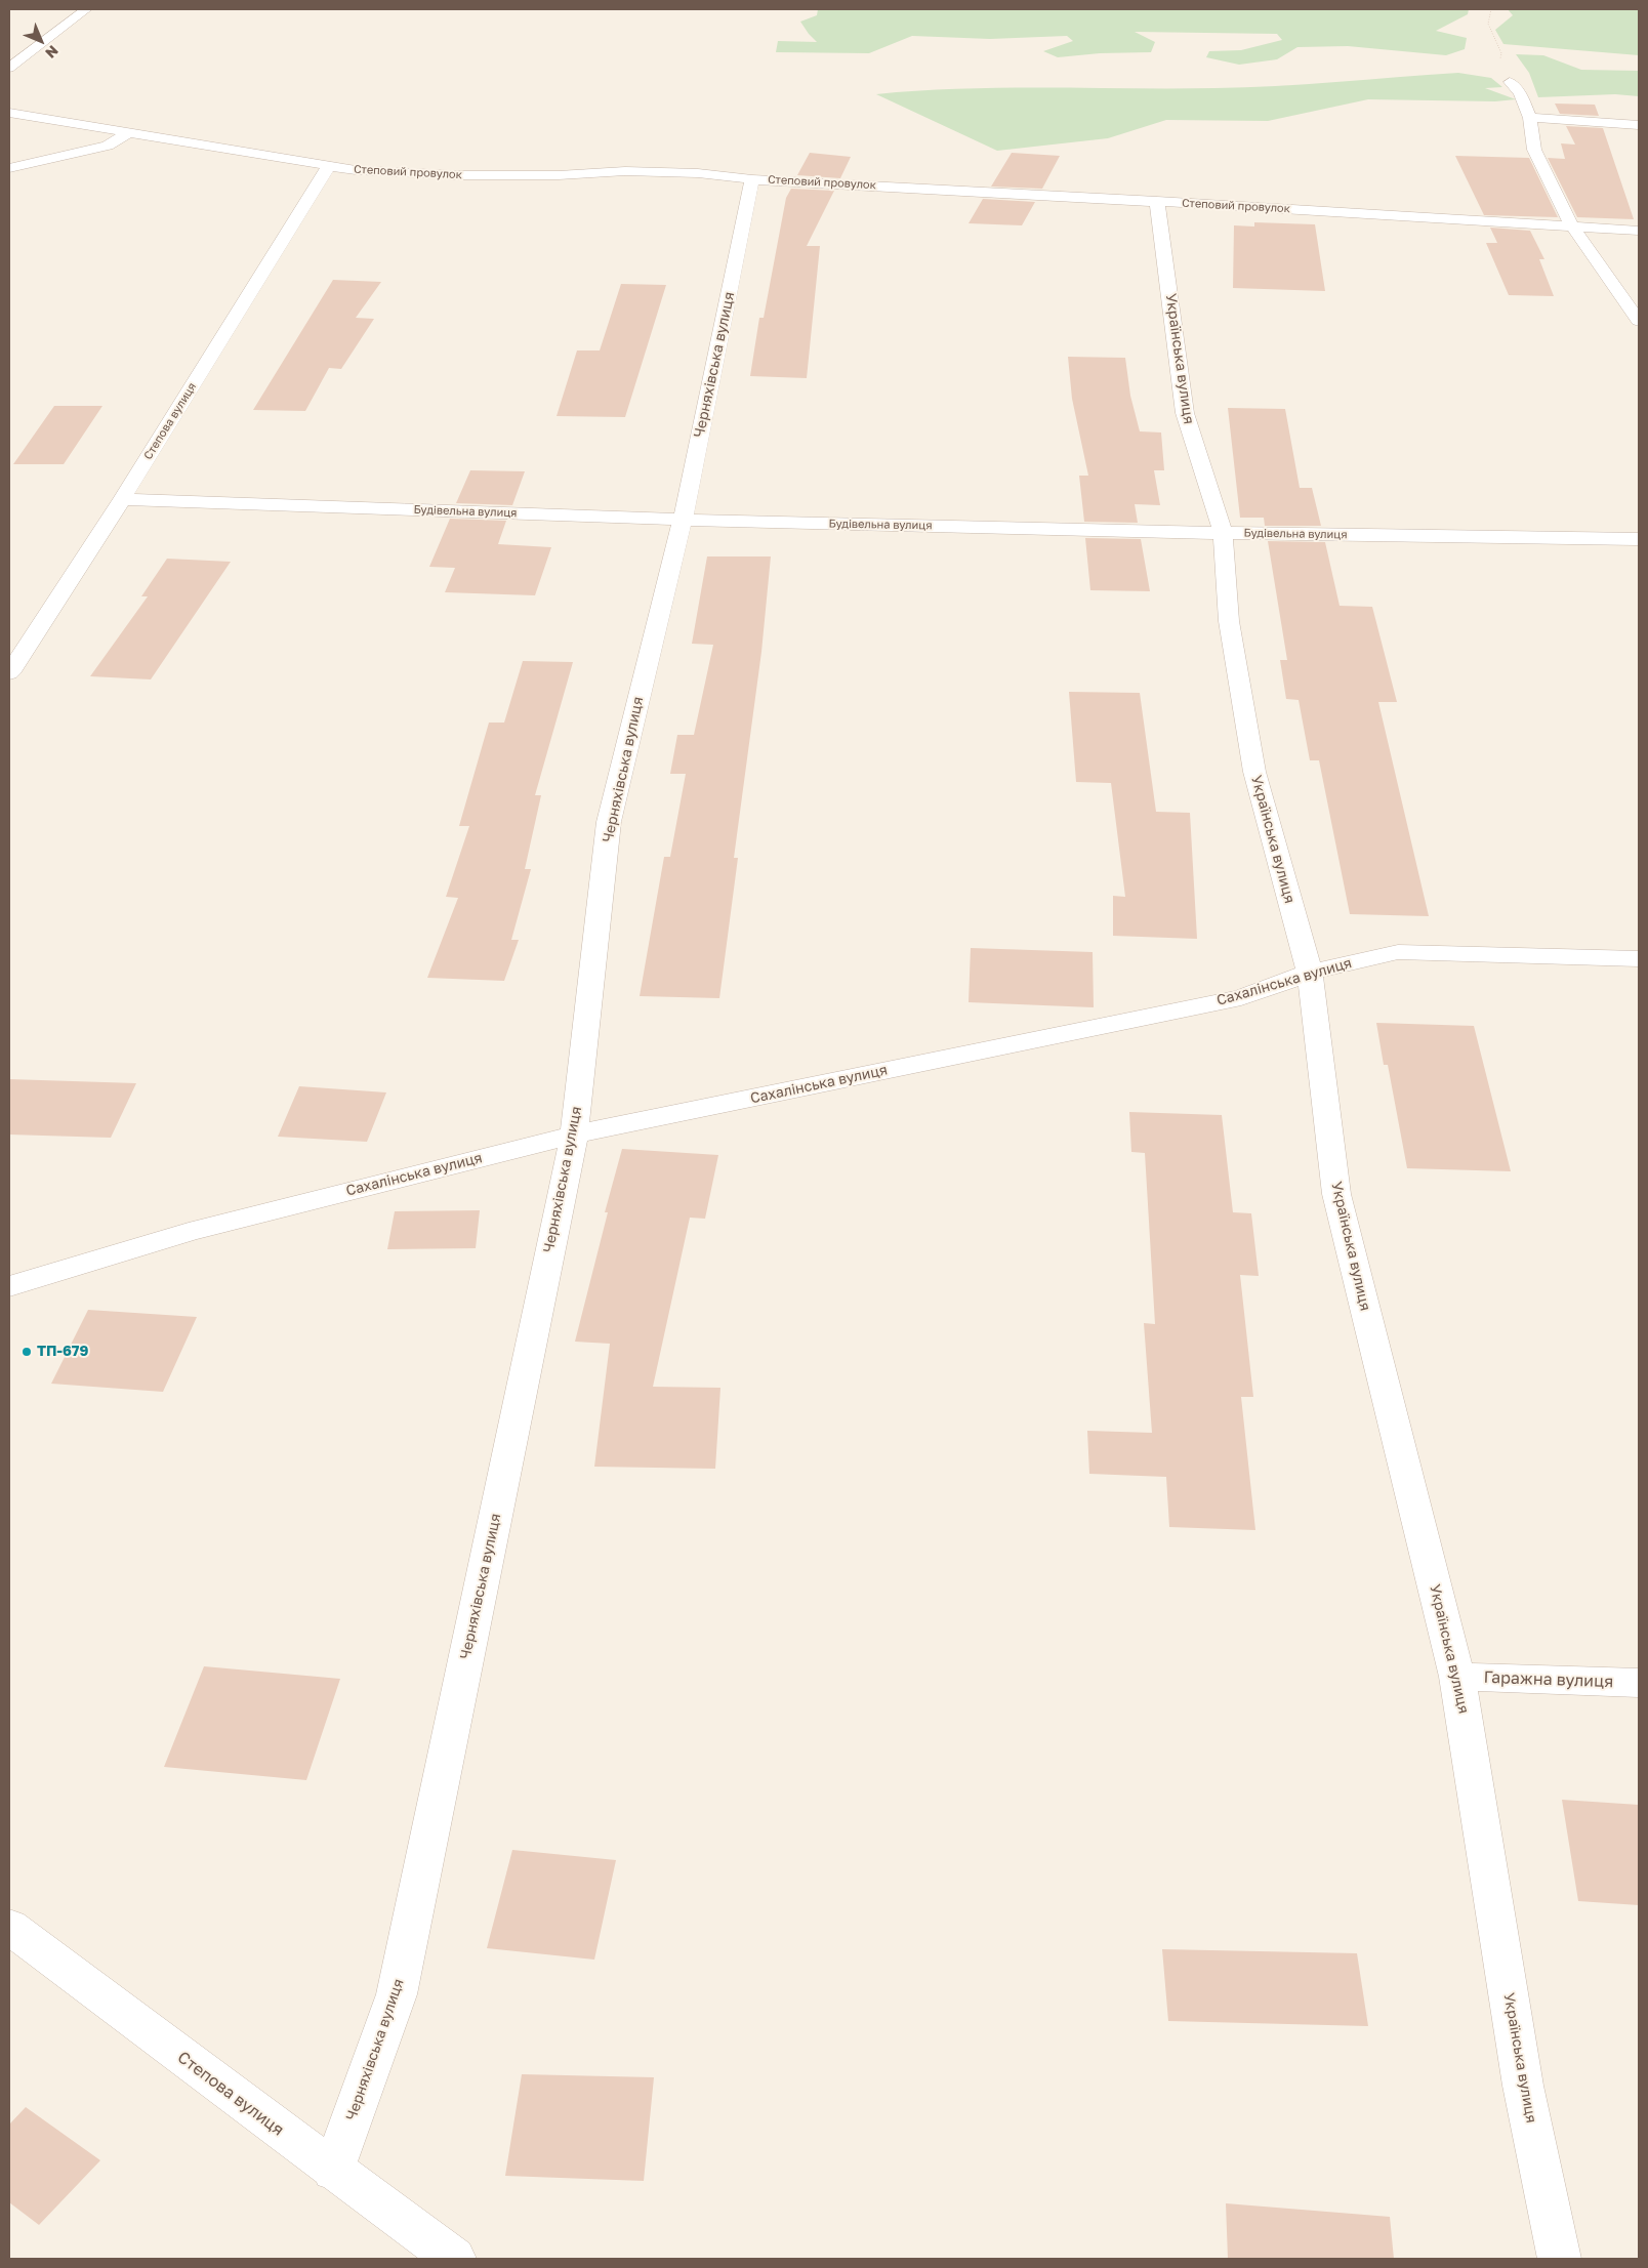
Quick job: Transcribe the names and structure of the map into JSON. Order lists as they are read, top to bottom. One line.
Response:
{"streets":{"street":["Степовий провулок","Українська вулиця","Черняхівська вулиця","Степова вулиця","Будівельна вулиця","Сахалінська вулиця","Гаражна вулиця"]},"crossings":[["Степовий провулок","Українська вулиця"],["Степовий провулок","Черняхівська вулиця"],["Степовий провулок","Степова вулиця"],["Українська вулиця","Будівельна вулиця"],["Українська вулиця","Сахалінська вулиця"],["Українська вулиця","Гаражна вулиця"],["Черняхівська вулиця","Степова вулиця"],["Черняхівська вулиця","Будівельна вулиця"],["Черняхівська вулиця","Сахалінська вулиця"],["Степова вулиця","Будівельна вулиця"]],"places":["ТП-679"],"north":"bottom right"}
